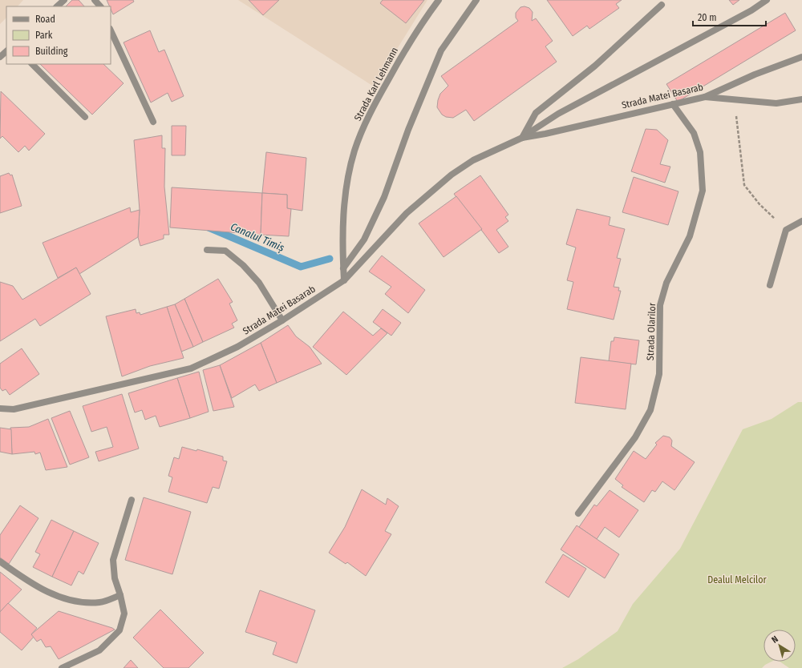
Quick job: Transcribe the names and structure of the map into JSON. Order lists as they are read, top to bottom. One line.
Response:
{"streets":{"street":["Strada Karl Lehmann","Strada Matei Basarab","Strada Olarilor"]},"crossings":[["Strada Karl Lehmann","Strada Matei Basarab"],["Strada Matei Basarab","Strada Olarilor"]],"water":["Canalul Timiș"],"parks":["Dealul Melcilor"],"legend":["Road","Park","Building"],"scale_bar":"20 m","north":"top left"}
